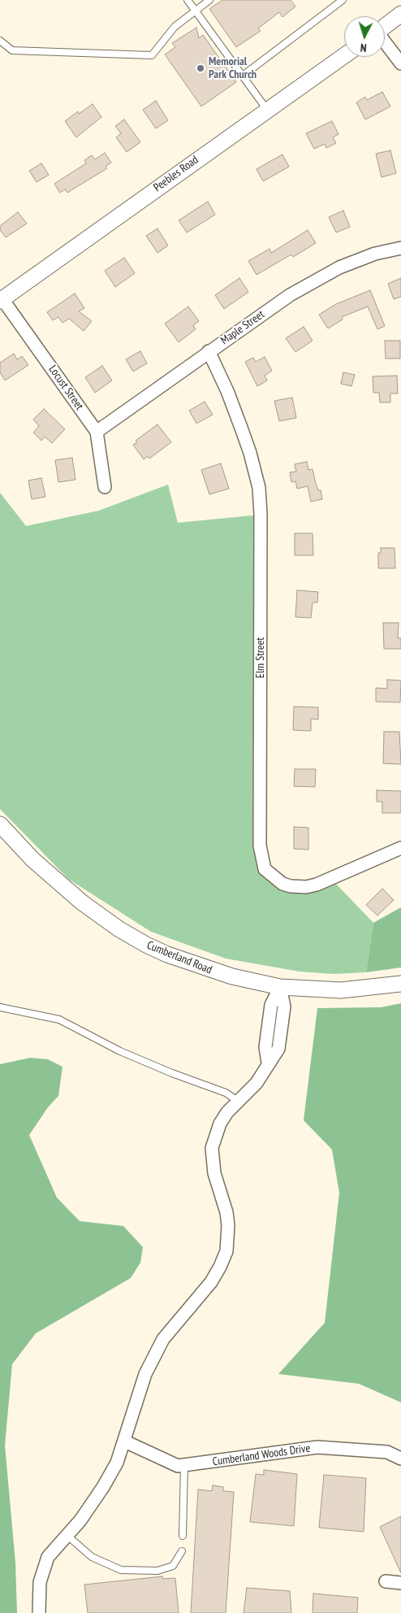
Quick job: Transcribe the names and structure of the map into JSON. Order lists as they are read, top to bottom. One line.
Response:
{"streets":{"street":["Peebles Road","Maple Street","Locust Street","Elm Street","Cumberland Road","Cumberland Woods Drive"]},"crossings":[["Peebles Road","Locust Street"],["Maple Street","Locust Street"],["Maple Street","Elm Street"]],"places":["Memorial Park Church"],"north":"bottom"}
